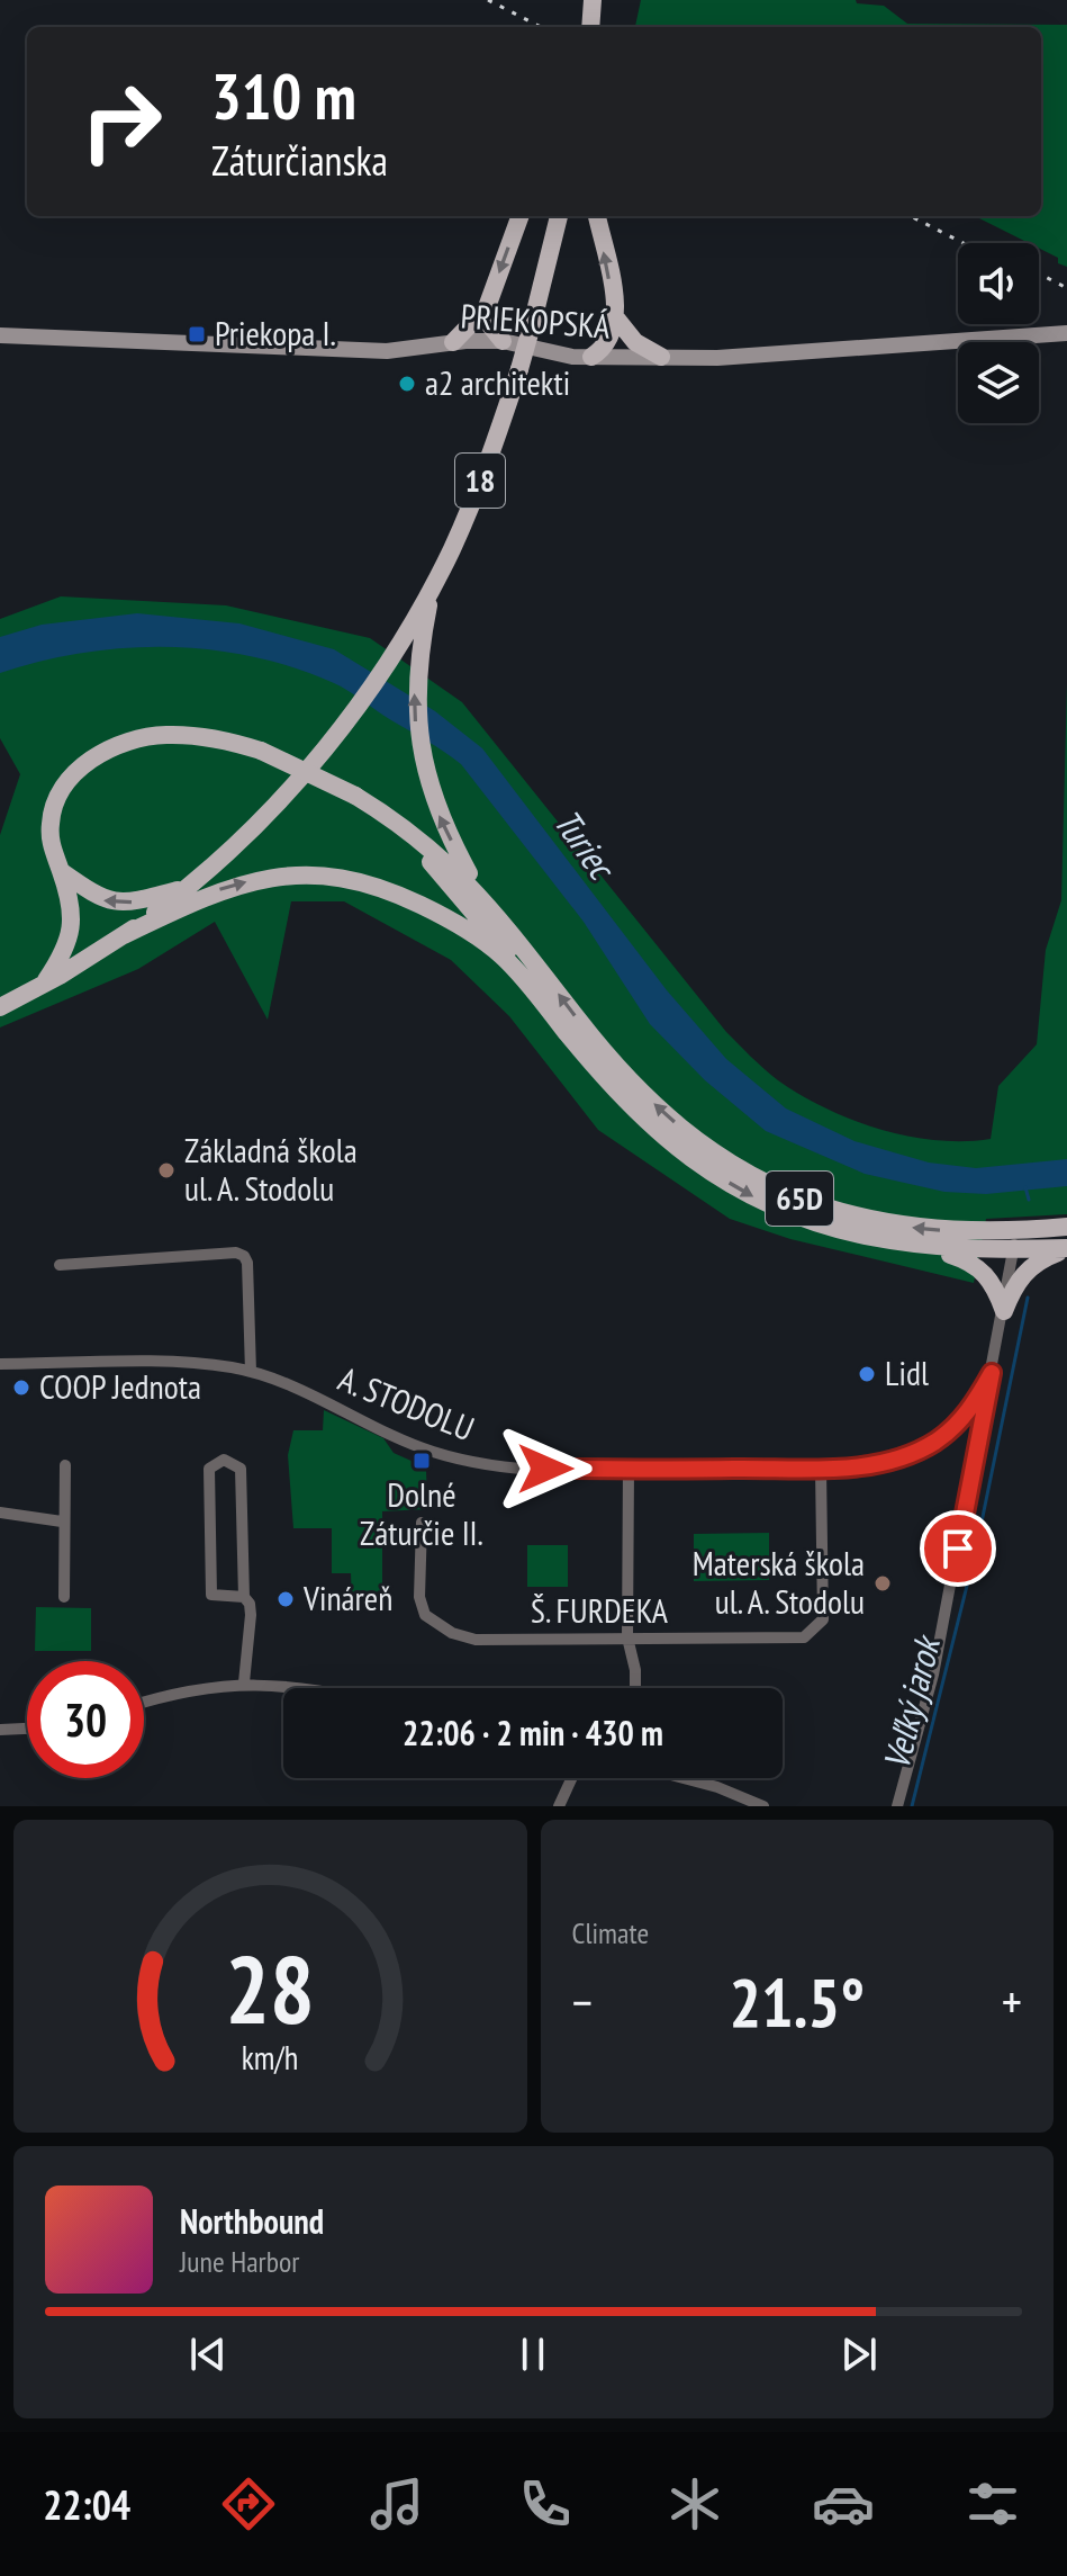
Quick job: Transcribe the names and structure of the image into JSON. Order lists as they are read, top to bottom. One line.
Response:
{"streets":{"main road":["18","65D"],"street":["PRIEKOPSKÁ","A. STODOLU","Š. FURDEKA"]},"crossings":[["A. STODOLU","Š. FURDEKA"]],"water":["Turiec","Veľký jarok"],"places":{"transit":["Priekopa I.","Dolné Záturčie II."],"other":["a2 architekti","Základná škola ul. A. Stodolu","Lidl","COOP Jednota","Materská škola ul. A. Stodolu","Vináreň"]},"page":{"turn":["310 m","Záturčianska"],"limit":"30","trip":"22:06 · 2 min · 430 m","tile":"Climate","heat":["−","21.5°","+"],"song":["Northbound","June Harbor"],"tabs":"22:04","gauge":["28","km/h"]}}
